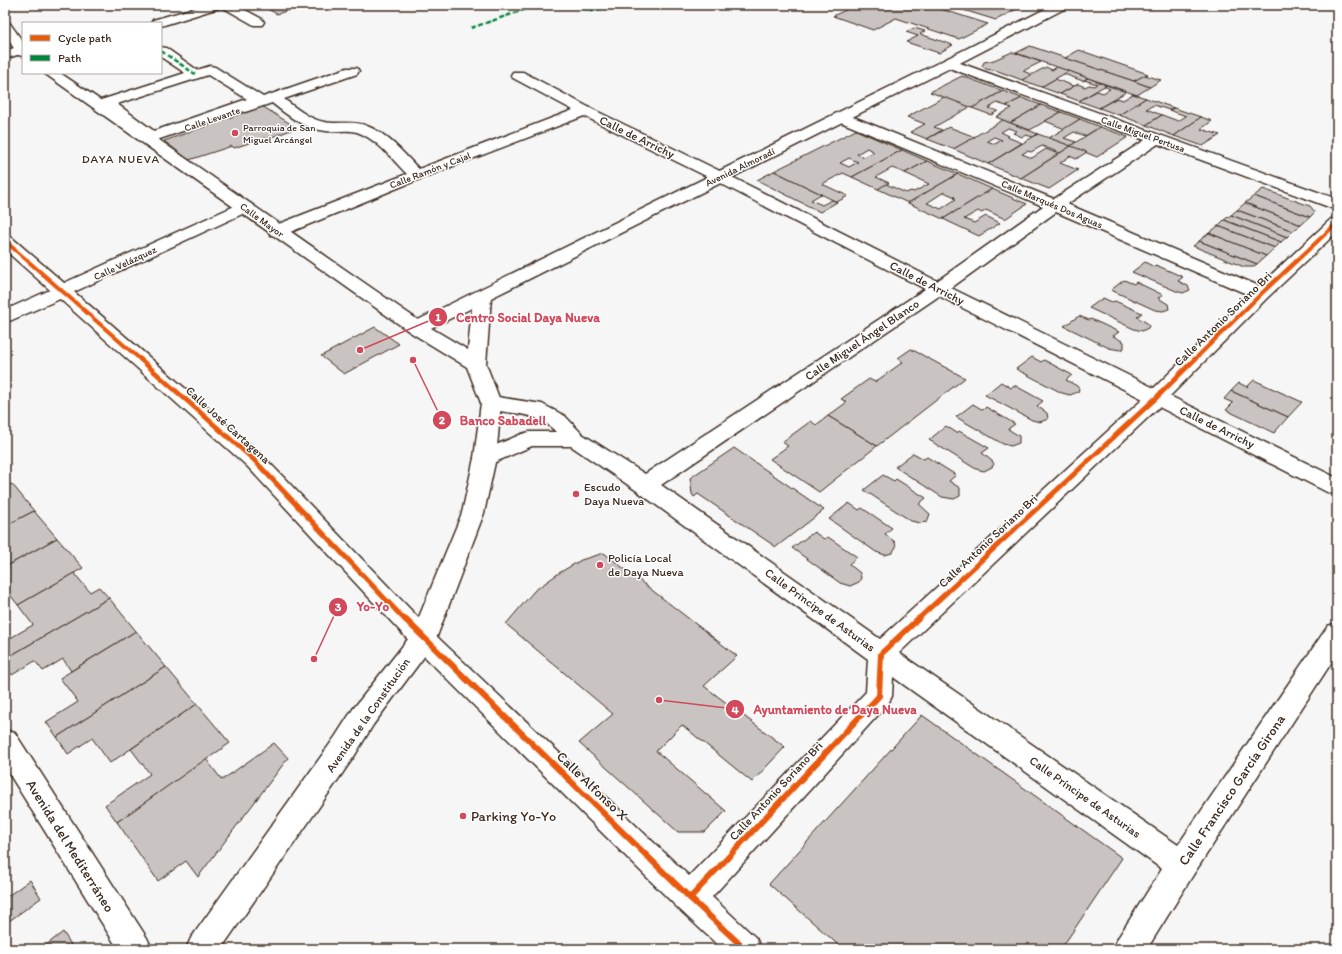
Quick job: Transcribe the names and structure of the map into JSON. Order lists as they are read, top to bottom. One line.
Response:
{"streets":{"street":["Calle Levante","Calle Miguel Pertusa","Calle de Arrichy","Avenida Almoradí","Calle Ramón y Cajal","Calle Marqués Dos Aguas","Calle Mayor","Calle Velázquez","Calle Antonio Soriano Bri","Calle Miguel Ángel Blanco","Calle José Cartagena","Calle Príncipe de Asturias","Avenida de la Constitución","Calle Alfonso X","Calle Francisco García Girona","Avenida del Mediterráneo"]},"crossings":[["Calle Levante","Calle Mayor"],["Calle Miguel Pertusa","Avenida Almoradí"],["Calle Miguel Pertusa","Calle Miguel Ángel Blanco"],["Calle de Arrichy","Avenida Almoradí"],["Calle de Arrichy","Calle Ramón y Cajal"],["Calle de Arrichy","Calle Antonio Soriano Bri"],["Calle de Arrichy","Calle Miguel Ángel Blanco"],["Avenida Almoradí","Calle Marqués Dos Aguas"],["Avenida Almoradí","Calle Mayor"],["Calle Ramón y Cajal","Calle Mayor"],["Calle Marqués Dos Aguas","Calle Antonio Soriano Bri"],["Calle Marqués Dos Aguas","Calle Miguel Ángel Blanco"],["Calle Mayor","Calle Velázquez"],["Calle Mayor","Avenida de la Constitución"],["Calle Velázquez","Calle José Cartagena"],["Calle Antonio Soriano Bri","Calle Príncipe de Asturias"],["Calle Antonio Soriano Bri","Calle Alfonso X"],["Calle Miguel Ángel Blanco","Calle Príncipe de Asturias"],["Calle José Cartagena","Avenida de la Constitución"],["Calle José Cartagena","Calle Alfonso X"],["Calle Príncipe de Asturias","Avenida de la Constitución"],["Calle Príncipe de Asturias","Calle Francisco García Girona"],["Avenida de la Constitución","Calle Alfonso X"]],"districts":["DAYA NUEVA"],"places":["Parroquia de San Miguel Arcángel","Centro Social Daya Nueva","Banco Sabadell","Escudo Daya Nueva","Policía Local de Daya Nueva","Yo-Yo","Ayuntamiento de Daya Nueva","Parking Yo-Yo"],"legend":["Cycle path","Path"]}
